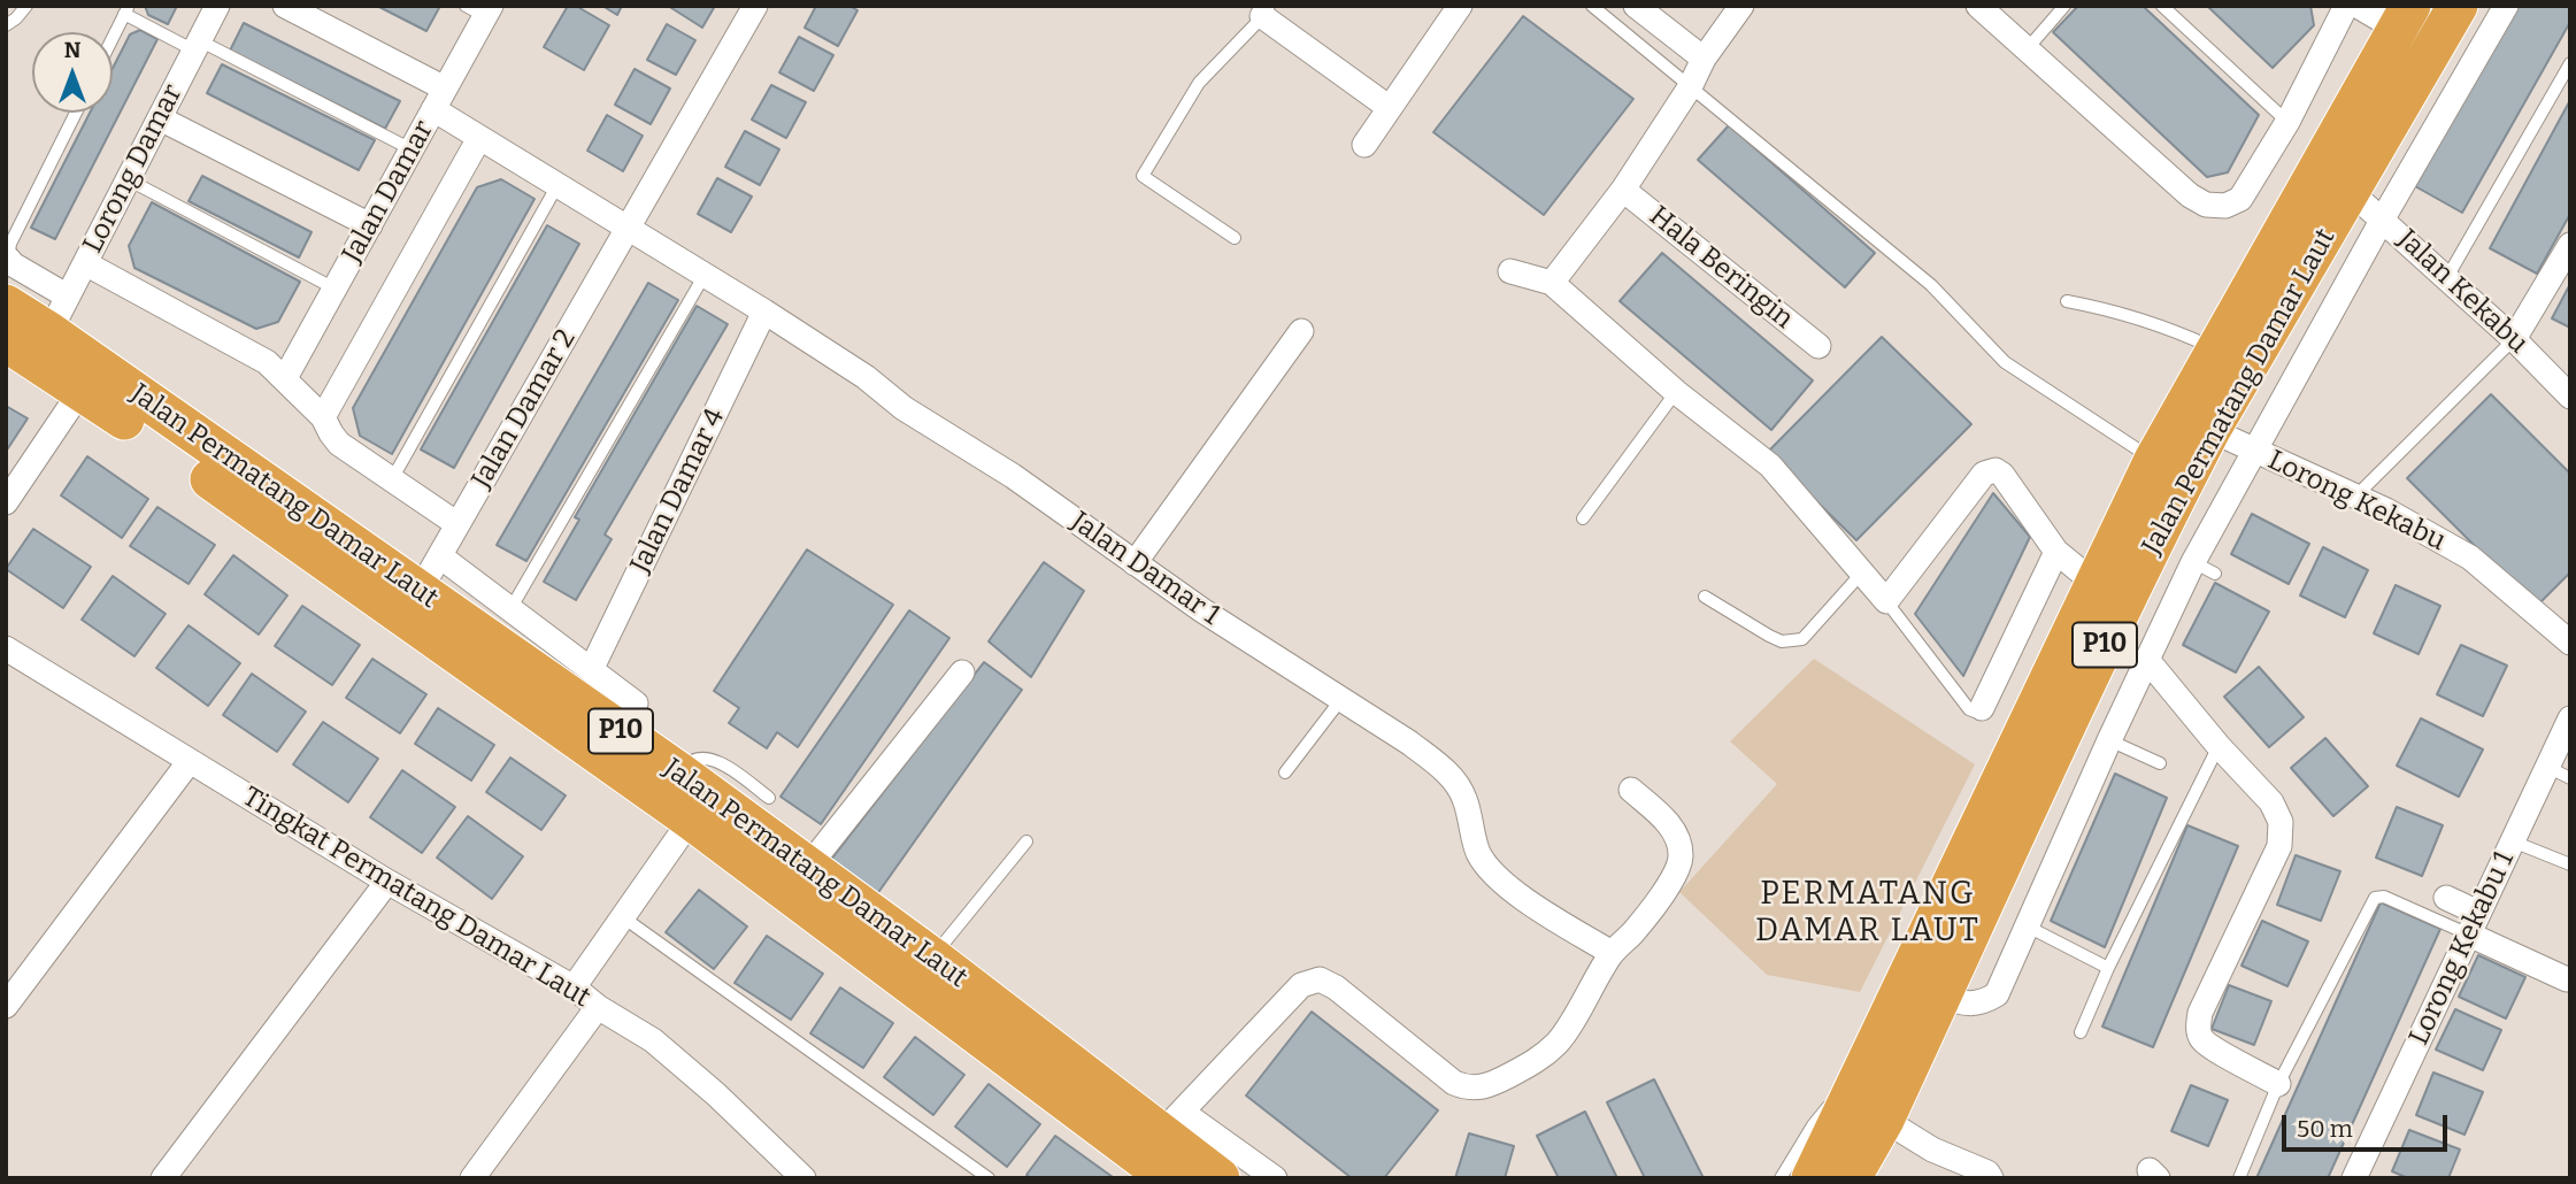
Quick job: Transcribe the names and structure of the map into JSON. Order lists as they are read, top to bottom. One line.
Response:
{"streets":{"highway":["Jalan Permatang Damar Laut","P10"],"street":["Lorong Damar","Jalan Damar","Hala Beringin","Jalan Kekabu","Jalan Damar 2","Jalan Damar 4","Lorong Kekabu","Jalan Damar 1","Tingkat Permatang Damar Laut","Lorong Kekabu 1"]},"crossings":[["Lorong Damar","Jalan Permatang Damar Laut"],["Jalan Damar","Jalan Damar 1"],["Jalan Kekabu","Jalan Permatang Damar Laut"],["Jalan Permatang Damar Laut","Jalan Damar 2"],["Jalan Permatang Damar Laut","Lorong Kekabu"],["Jalan Damar 2","Jalan Damar 1"],["Jalan Damar 4","Jalan Damar 1"]],"districts":["PERMATANG DAMAR LAUT"],"scale_bar":"50 m","north":"top"}
